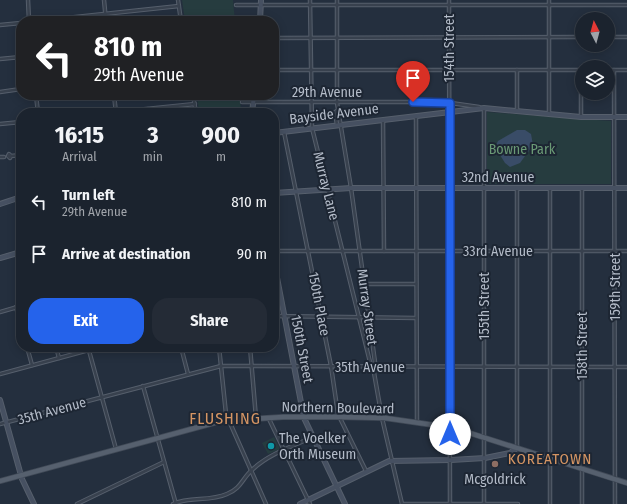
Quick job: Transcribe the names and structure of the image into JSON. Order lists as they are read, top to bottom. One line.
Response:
{"streets":{"main road":["Northern Boulevard"],"street":["154th Street","29th Avenue","Bayside Avenue","32nd Avenue","Murray Lane","33rd Avenue","159th Street","150th Place","155th Street","Murray Street","158th Street","150th Street","35th Avenue"]},"crossings":[["154th Street","29th Avenue"],["154th Street","Bayside Avenue"],["154th Street","32nd Avenue"],["154th Street","33rd Avenue"],["154th Street","35th Avenue"],["154th Street","Northern Boulevard"],["29th Avenue","Bayside Avenue"],["29th Avenue","Murray Lane"],["29th Avenue","155th Street"],["29th Avenue","Murray Street"],["Bayside Avenue","Murray Lane"],["Bayside Avenue","150th Place"],["Bayside Avenue","155th Street"],["Bayside Avenue","Murray Street"],["32nd Avenue","Murray Lane"],["32nd Avenue","159th Street"],["32nd Avenue","150th Place"],["32nd Avenue","155th Street"],["32nd Avenue","Murray Street"],["32nd Avenue","158th Street"],["Murray Lane","33rd Avenue"],["Murray Lane","Murray Street"],["Murray Lane","35th Avenue"],["33rd Avenue","159th Street"],["33rd Avenue","150th Place"],["33rd Avenue","155th Street"],["33rd Avenue","Murray Street"],["33rd Avenue","158th Street"],["159th Street","35th Avenue"],["159th Street","Northern Boulevard"],["150th Place","35th Avenue"],["150th Place","Northern Boulevard"],["155th Street","35th Avenue"],["155th Street","Northern Boulevard"],["Murray Street","35th Avenue"],["Murray Street","Northern Boulevard"],["158th Street","35th Avenue"],["158th Street","Northern Boulevard"],["150th Street","35th Avenue"],["150th Street","Northern Boulevard"]],"districts":["FLUSHING","KOREATOWN"],"parks":["Bowne Park"],"places":["The Voelker Orth Museum","Mcgoldrick"],"north":"top","page":{"turn":["810 m","29th Avenue"],"eta":["16:15","Arrival","3","min","900","m"],"list":[{"name":"Turn left","note":"29th Avenue","value":"810 m"},{"name":"Arrive at destination","value":"90 m"}],"buttons":["Exit","Share"]}}
